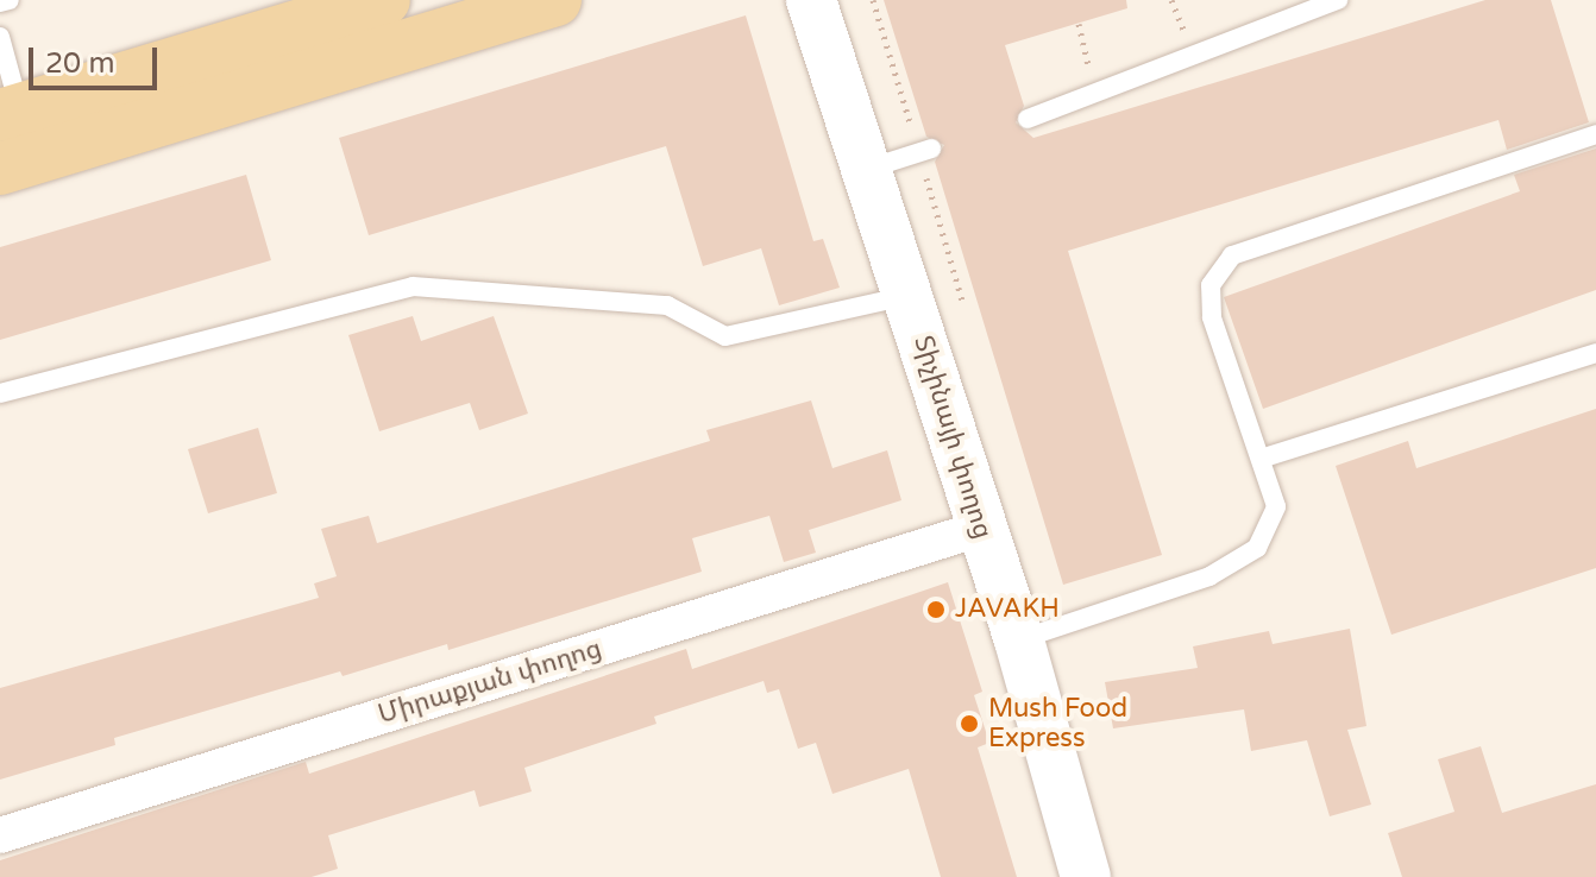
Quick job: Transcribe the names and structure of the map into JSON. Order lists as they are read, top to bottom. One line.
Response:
{"streets":{"main road":["Տիչինայի փողոց"],"street":["Միրաքյան փողոց"]},"crossings":[["Տիչինայի փողոց","Միրաքյան փողոց"]],"places":["JAVAKH","Mush Food Express"],"scale_bar":"20 m"}
